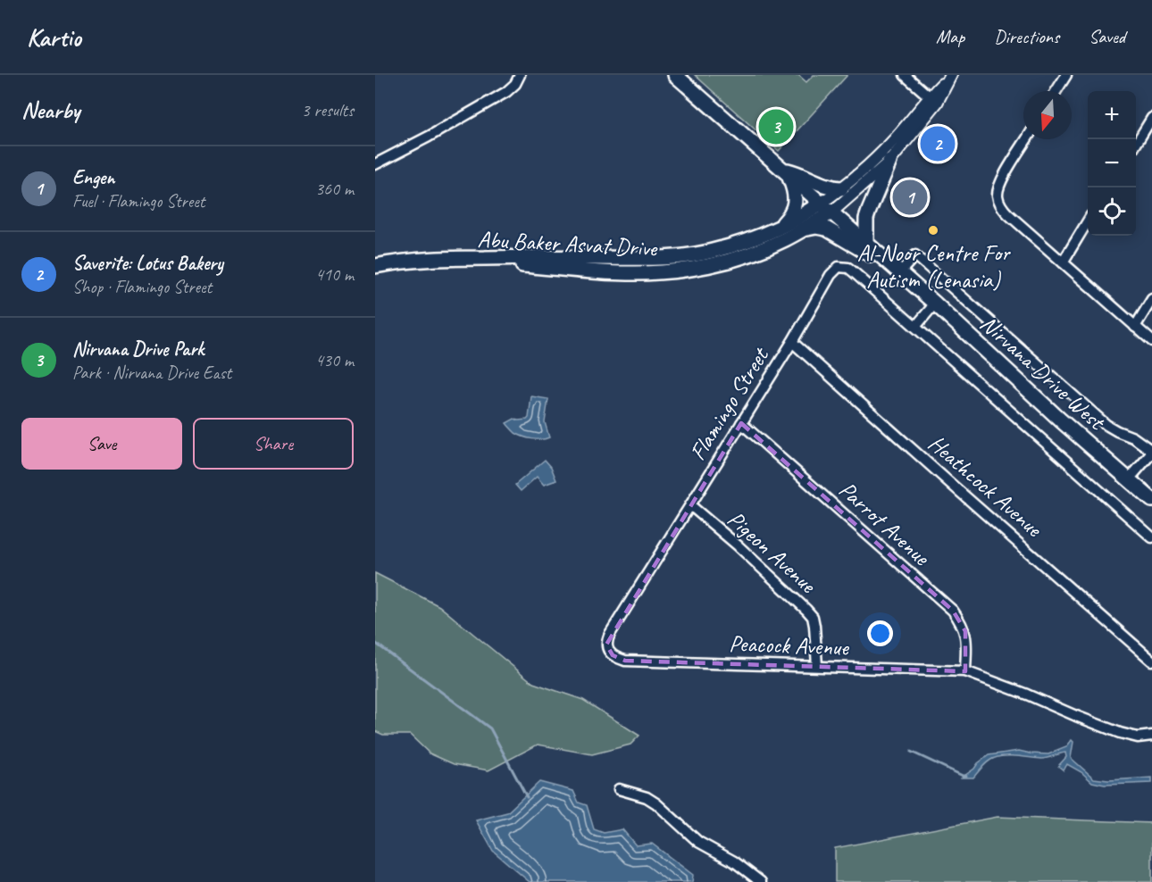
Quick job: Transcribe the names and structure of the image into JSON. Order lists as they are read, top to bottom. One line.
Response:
{"streets":{"main road":["Abu Baker Asvat Drive","Nirvana Drive West"],"street":["Flamingo Street","Heathcock Avenue","Parrot Avenue","Pigeon Avenue","Peacock Avenue"]},"crossings":[["Abu Baker Asvat Drive","Nirvana Drive West"],["Flamingo Street","Heathcock Avenue"],["Flamingo Street","Parrot Avenue"],["Flamingo Street","Pigeon Avenue"],["Flamingo Street","Peacock Avenue"],["Parrot Avenue","Peacock Avenue"],["Pigeon Avenue","Peacock Avenue"]],"places":["Al-Noor Centre For Autism (Lenasia)"],"north":"bottom","page":{"header":"Kartio","nav":["Map","Directions","Saved"],"heading":["Nearby","3 results"],"map_buttons":["+","−"],"pins":["3","2","1"],"list":[{"mark":"1","name":"Engen","note":"Fuel · Flamingo Street","value":"360 m"},{"mark":"2","name":"Saverite: Lotus Bakery","note":"Shop · Flamingo Street","value":"410 m"},{"mark":"3","name":"Nirvana Drive Park","note":"Park · Nirvana Drive East","value":"430 m"}],"buttons":["Save","Share"]}}
